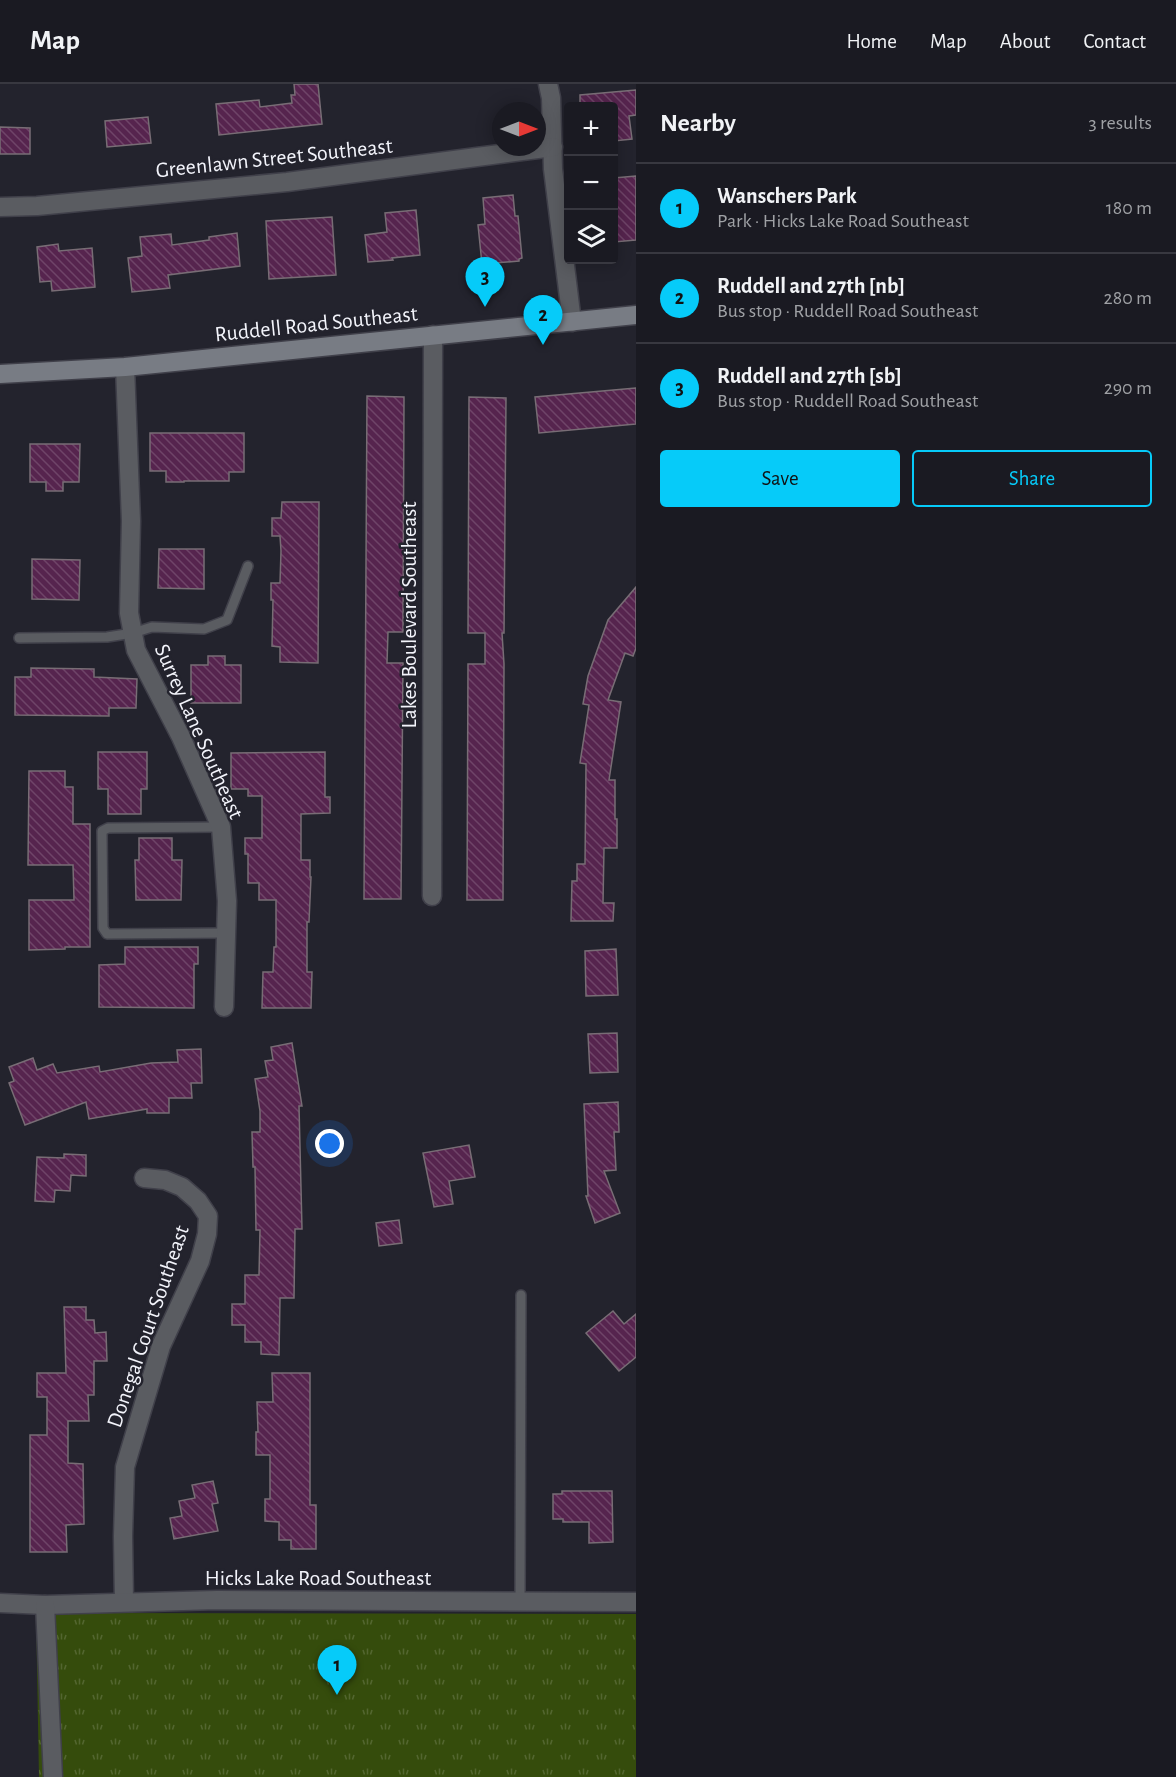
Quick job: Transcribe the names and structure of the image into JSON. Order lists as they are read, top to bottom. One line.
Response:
{"streets":{"main road":["Ruddell Road Southeast"],"street":["Greenlawn Street Southeast","Lakes Boulevard Southeast","Surrey Lane Southeast","Donegal Court Southeast","Hicks Lake Road Southeast"]},"crossings":[["Ruddell Road Southeast","Lakes Boulevard Southeast"],["Ruddell Road Southeast","Surrey Lane Southeast"],["Donegal Court Southeast","Hicks Lake Road Southeast"]],"north":"right","page":{"header":"Map","nav":["Home","Map","About","Contact"],"heading":["Nearby","3 results"],"map_buttons":["+","−"],"list":[{"mark":"1","name":"Wanschers Park","note":"Park · Hicks Lake Road Southeast","value":"180 m"},{"mark":"2","name":"Ruddell and 27th [nb]","note":"Bus stop · Ruddell Road Southeast","value":"280 m"},{"mark":"3","name":"Ruddell and 27th [sb]","note":"Bus stop · Ruddell Road Southeast","value":"290 m"}],"pins":["3","2","1"],"buttons":["Save","Share"]}}
